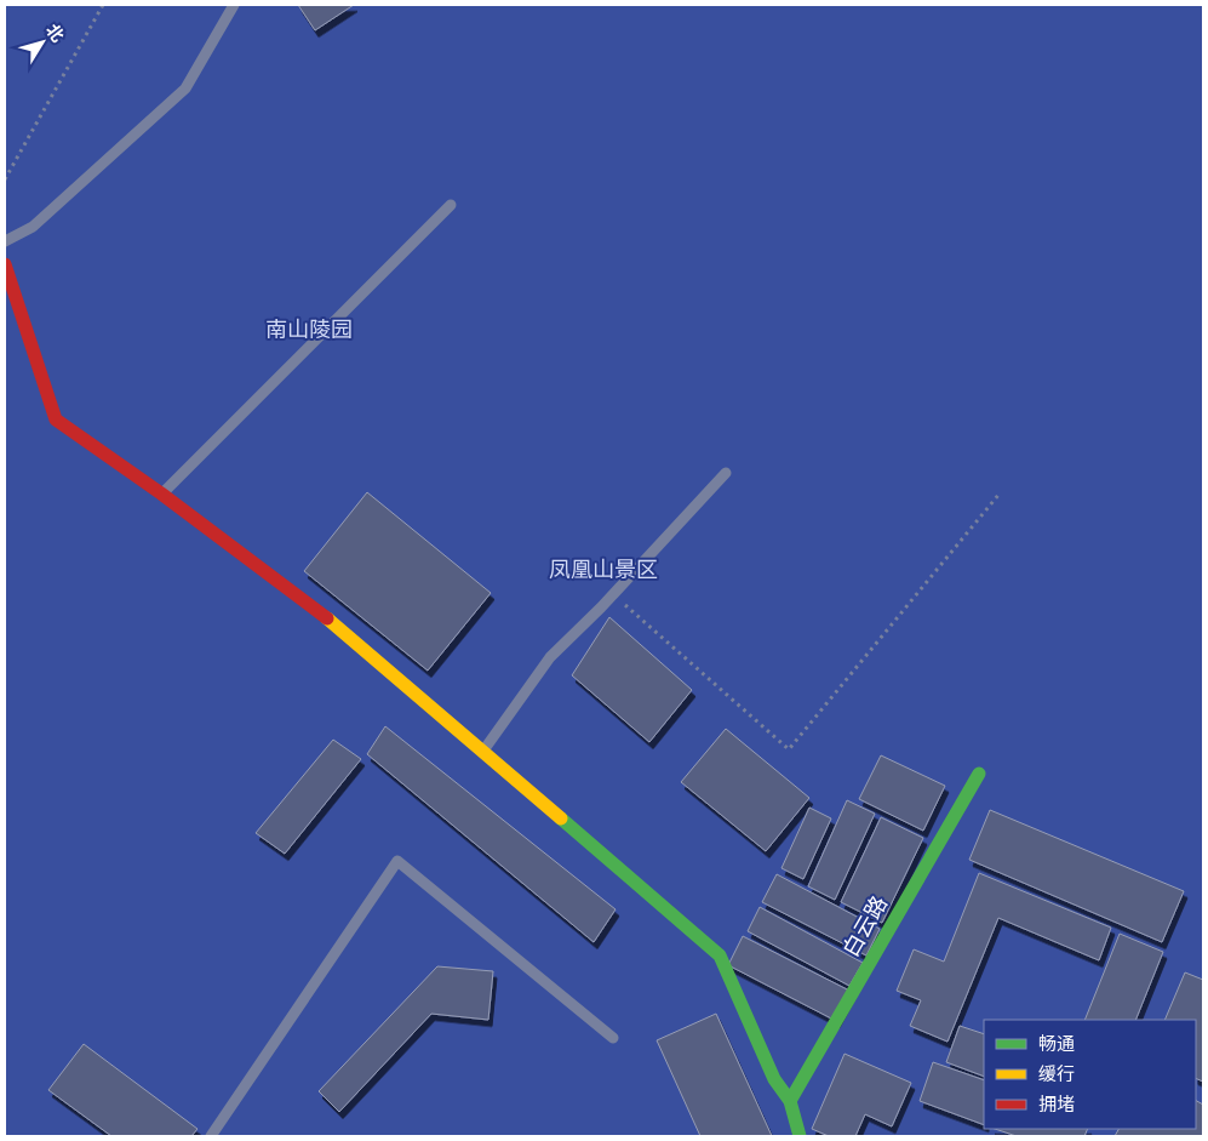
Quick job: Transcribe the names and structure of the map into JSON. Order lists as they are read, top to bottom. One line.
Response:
{"streets":{"street":["白云路"]},"parks":["南山陵园","凤凰山景区"],"legend":["畅通","缓行","拥堵"],"north":"top right"}
